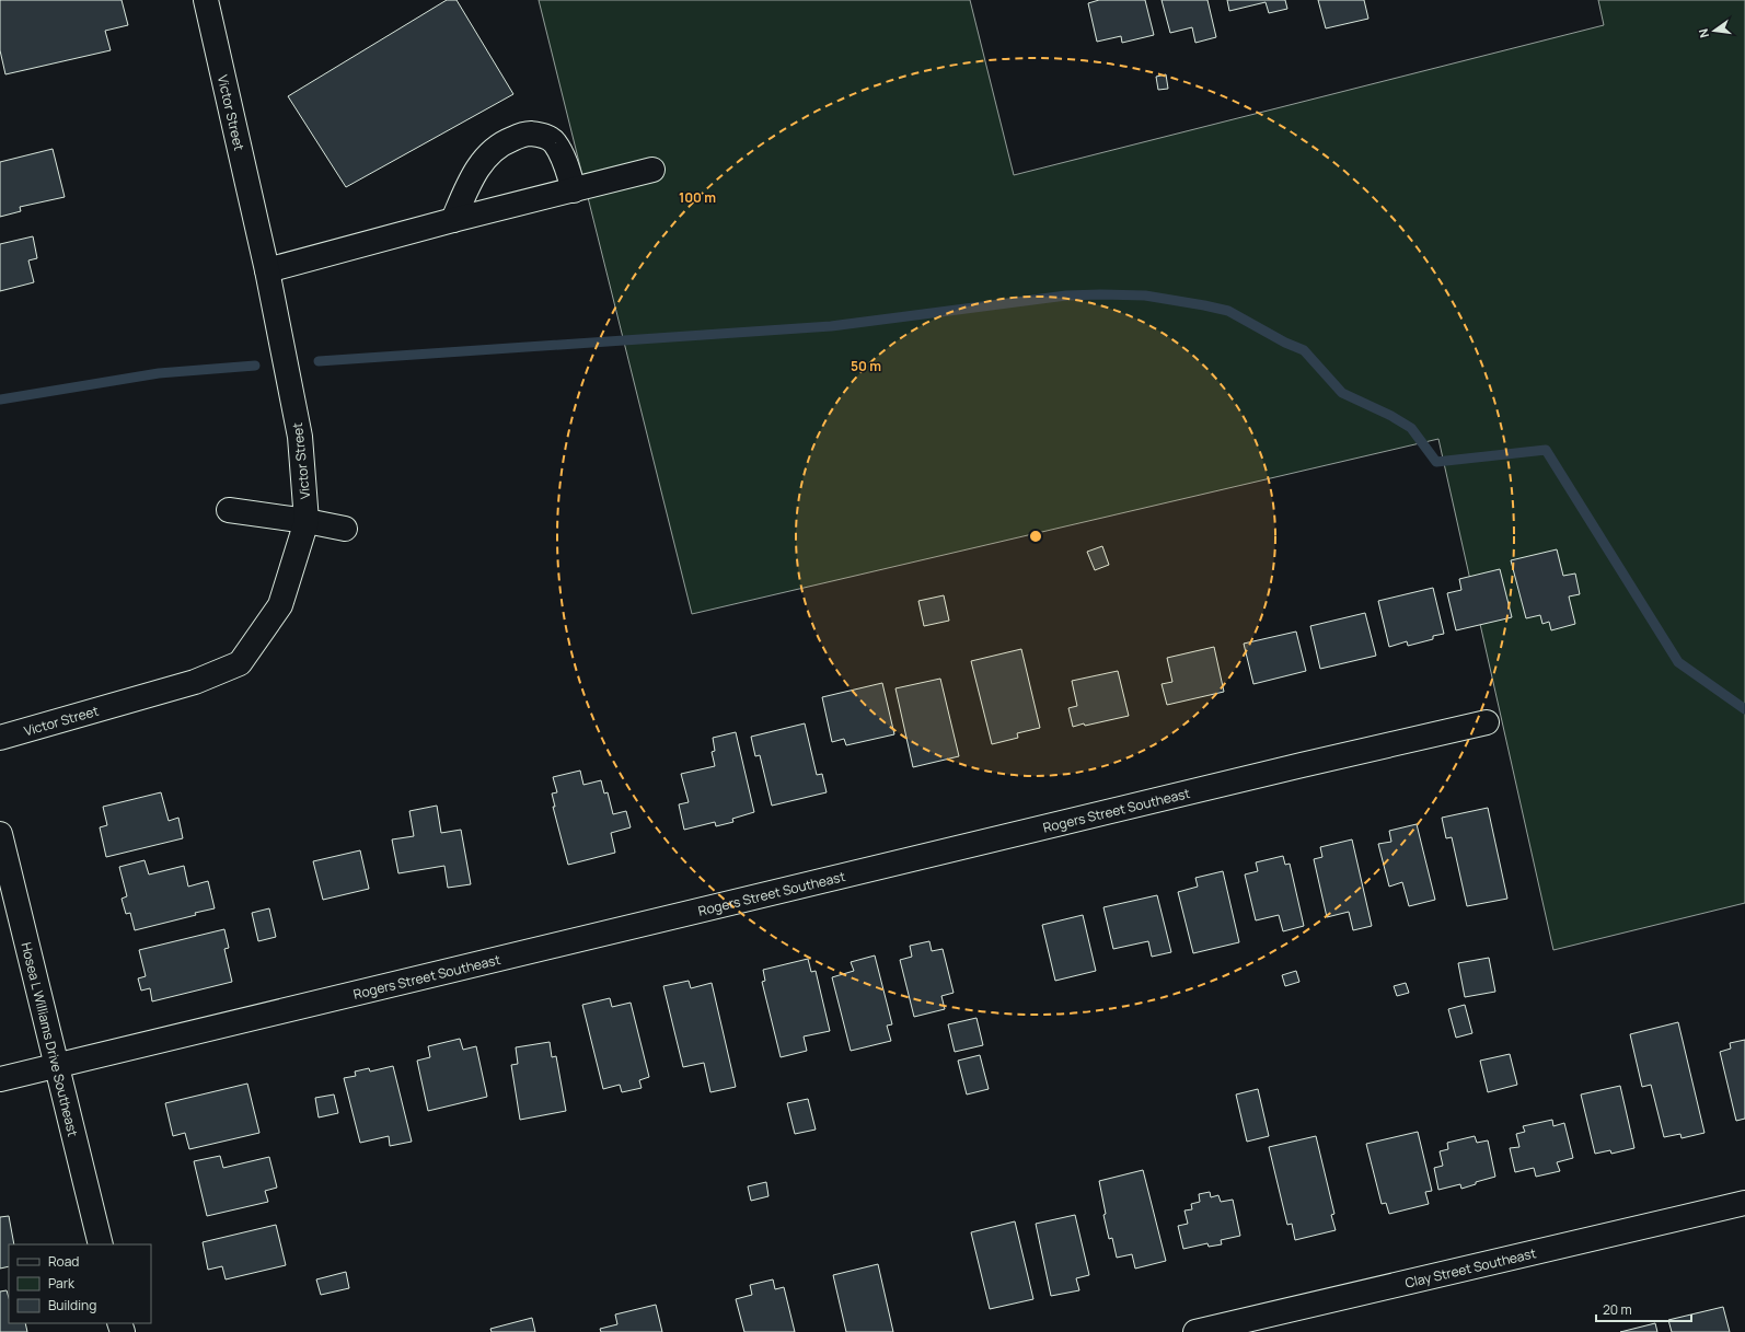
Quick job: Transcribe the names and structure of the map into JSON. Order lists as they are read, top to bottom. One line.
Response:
{"streets":{"street":["Victor Street","Rogers Street Southeast","Hosea L Williams Drive Southeast","Clay Street Southeast"]},"crossings":[["Rogers Street Southeast","Hosea L Williams Drive Southeast"]],"legend":["Road","Park","Building"],"scale_bar":"20 m","north":"left","rings":["100 m","50 m"]}
